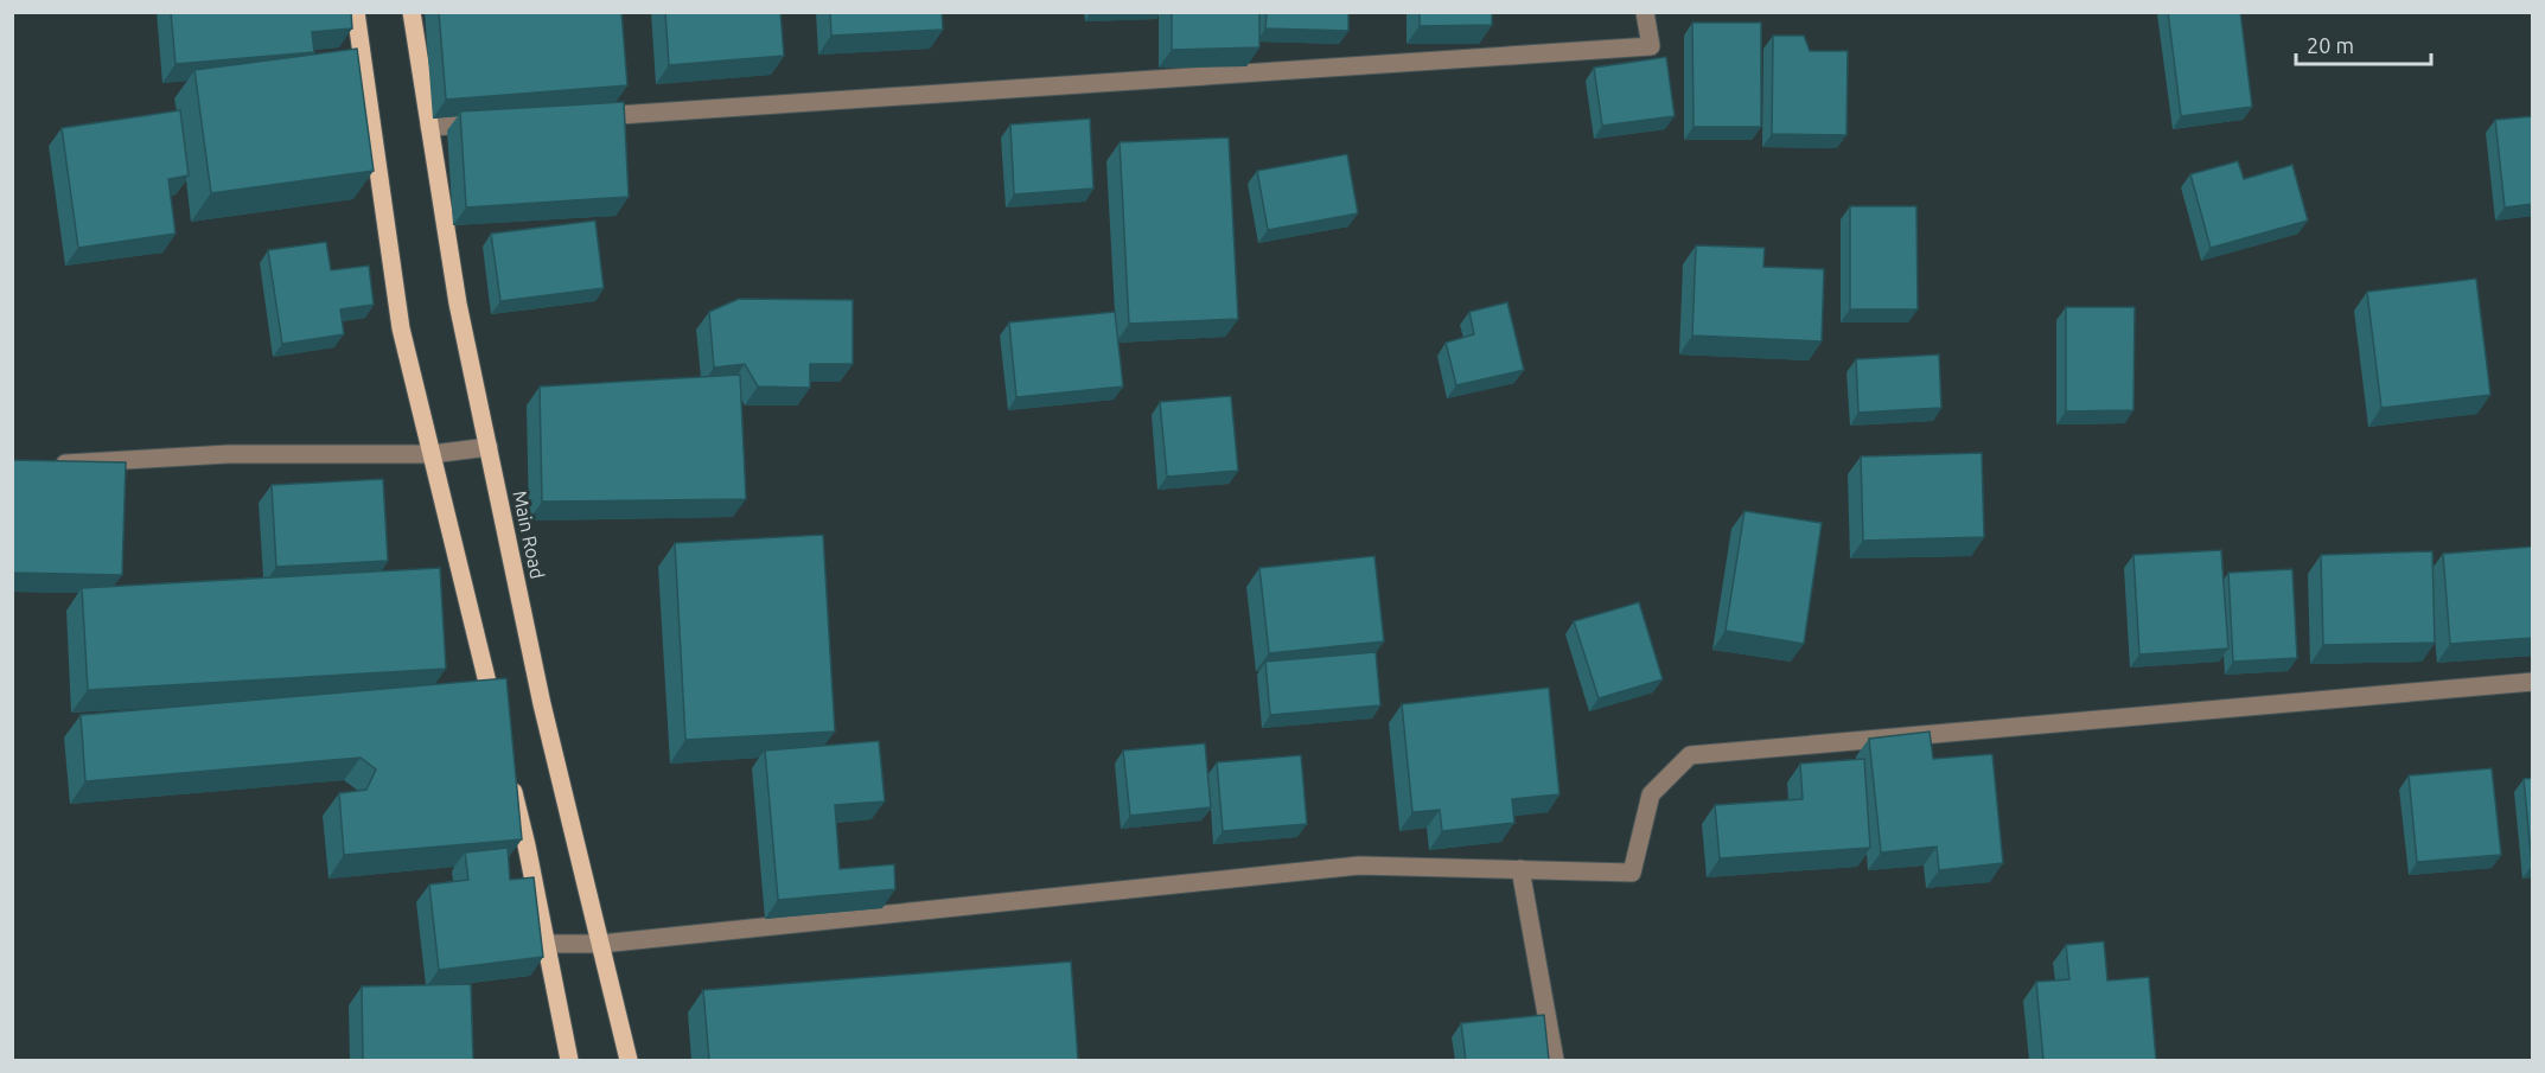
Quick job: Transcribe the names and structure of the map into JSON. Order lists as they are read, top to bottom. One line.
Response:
{"streets":{"main road":["Main Road"]},"scale_bar":"20 m"}
